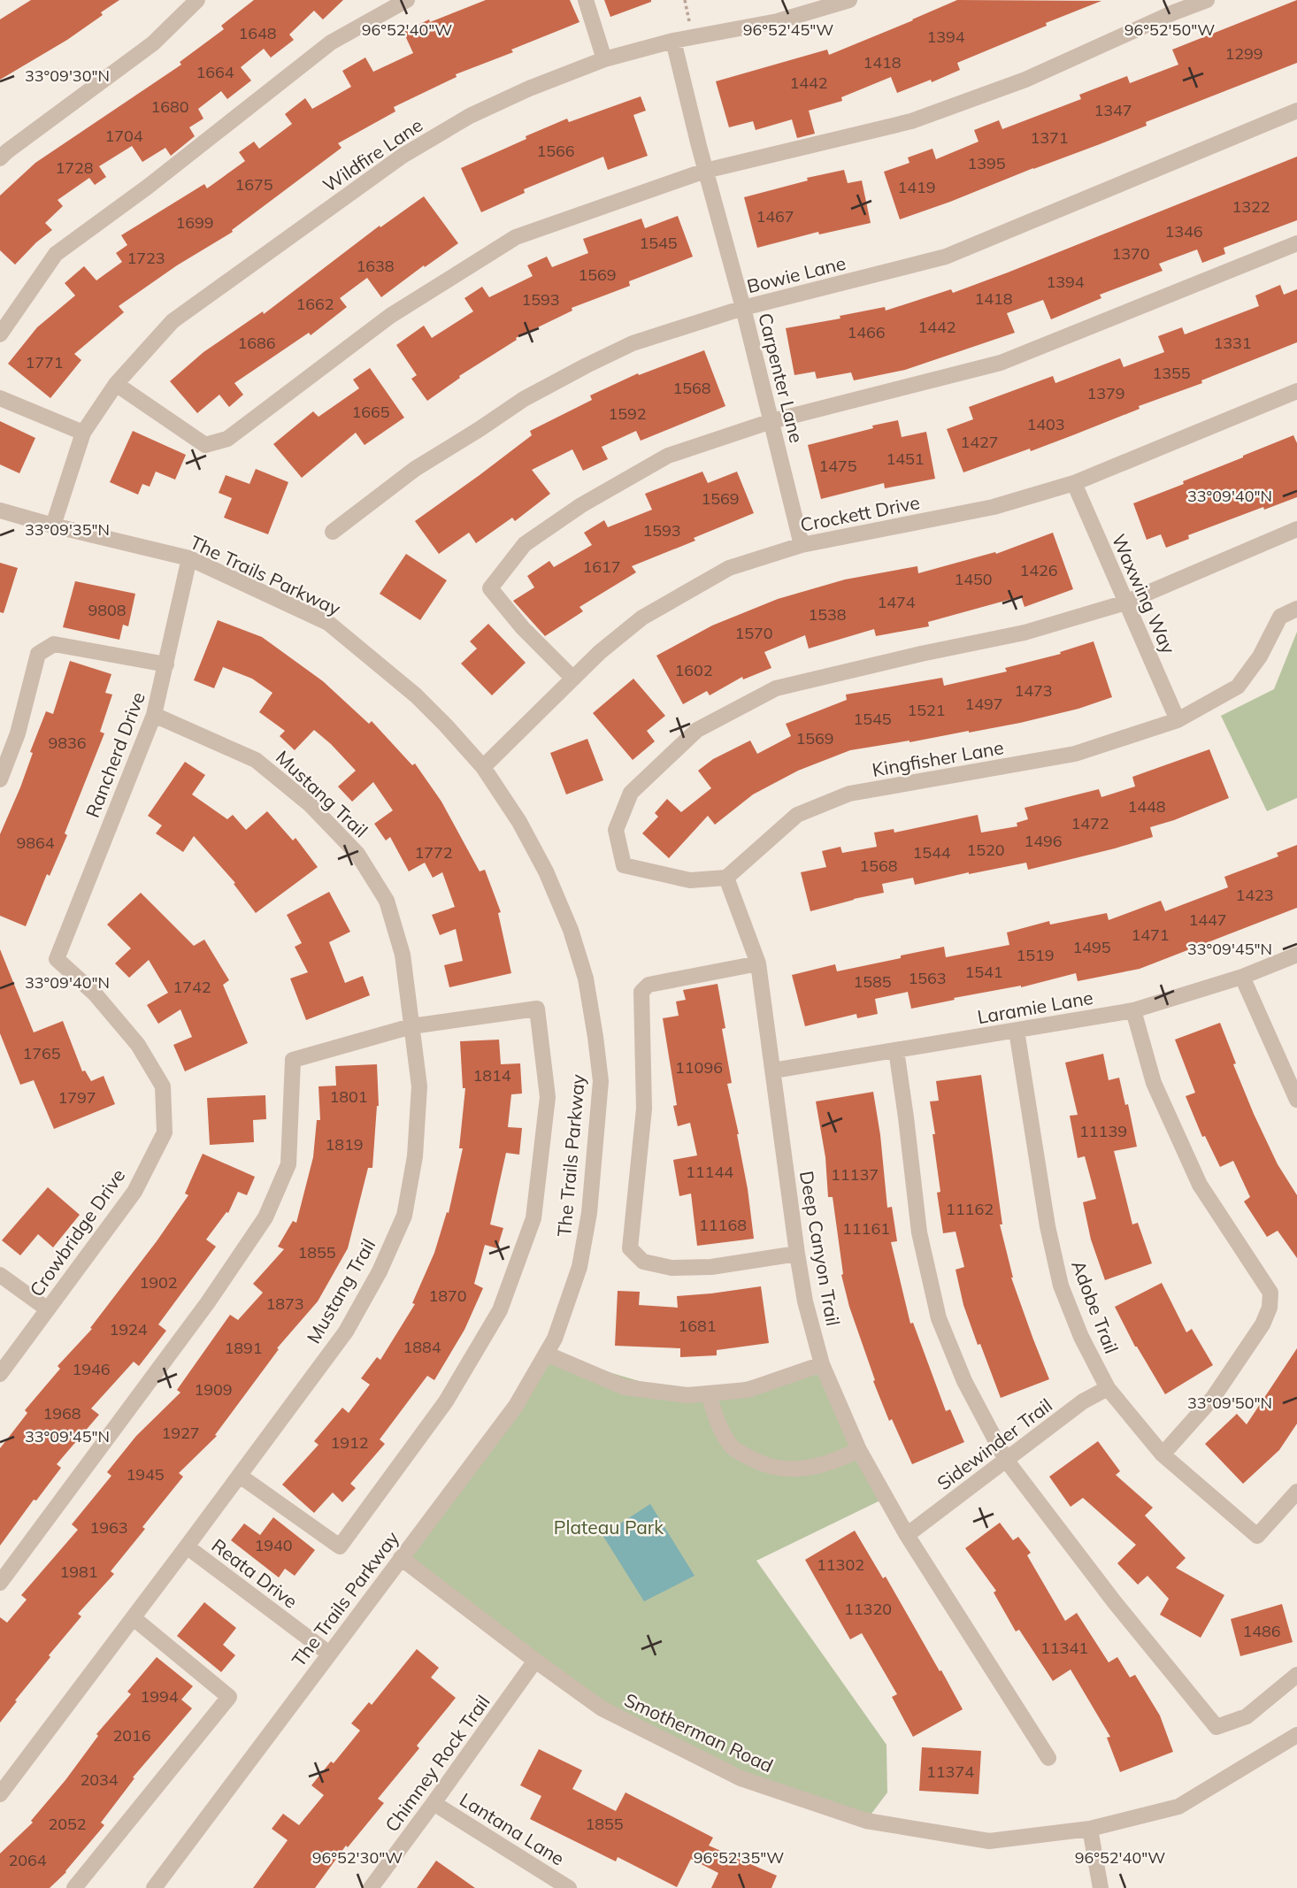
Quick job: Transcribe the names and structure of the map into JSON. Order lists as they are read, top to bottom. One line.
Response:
{"streets":{"street":["Wildfire Lane","Bowie Lane","Carpenter Lane","Crockett Drive","The Trails Parkway","Waxwing Way","Rancherd Drive","Kingfisher Lane","Mustang Trail","Laramie Lane","Crowbridge Drive","Deep Canyon Trail","Adobe Trail","Sidewinder Trail","Reata Drive","Smotherman Road","Chimney Rock Trail","Lantana Lane"]},"crossings":[["Wildfire Lane","Carpenter Lane"],["Wildfire Lane","The Trails Parkway"],["Bowie Lane","Carpenter Lane"],["Carpenter Lane","Crockett Drive"],["Crockett Drive","The Trails Parkway"],["Crockett Drive","Waxwing Way"],["The Trails Parkway","Rancherd Drive"],["The Trails Parkway","Reata Drive"],["The Trails Parkway","Smotherman Road"],["Waxwing Way","Kingfisher Lane"],["Rancherd Drive","Mustang Trail"],["Rancherd Drive","Crowbridge Drive"],["Kingfisher Lane","Deep Canyon Trail"],["Mustang Trail","Reata Drive"],["Laramie Lane","Deep Canyon Trail"],["Laramie Lane","Adobe Trail"],["Deep Canyon Trail","Sidewinder Trail"],["Adobe Trail","Sidewinder Trail"],["Smotherman Road","Chimney Rock Trail"],["Chimney Rock Trail","Lantana Lane"]],"parks":["Plateau Park"],"house_numbers":["1648","1394","1299","1418","1664","1442","1680","1347","1704","1371","1566","1395","1728","1675","1419","1322","1467","1699","1346","1545","1370","1723","1638","1569","1394","1418","1593","1662","1442","1466","1686","1331","1771","1355","1568","1379","1665","1592","1403","1427","1451","1475","1569","1593","1617","1426","1450","1474","9808","1538","1570","1602","1473","1497","1521","1545","1569","9836","1448","1472","1496","9864","1520","1772","1544","1568","1423","1447","1471","1495","1519","1541","1563","1585","1742","1765","11096","1814","1801","1797","11139","1819","11144","11137","11162","11168","11161","1855","1902","1870","1873","1681","1924","1884","1891","1946","1909","1968","1927","1912","1945","1963","1940","11302","1981","11320","1486","11341","1994","2016","11374","2034","2052","1855","2064"],"coordinates":["96°52'40\"W","96°52'45\"W","96°52'50\"W","33°09'30\"N","33°09'40\"N","33°09'35\"N","33°09'45\"N","33°09'50\"N","96°52'30\"W","96°52'35\"W"]}
